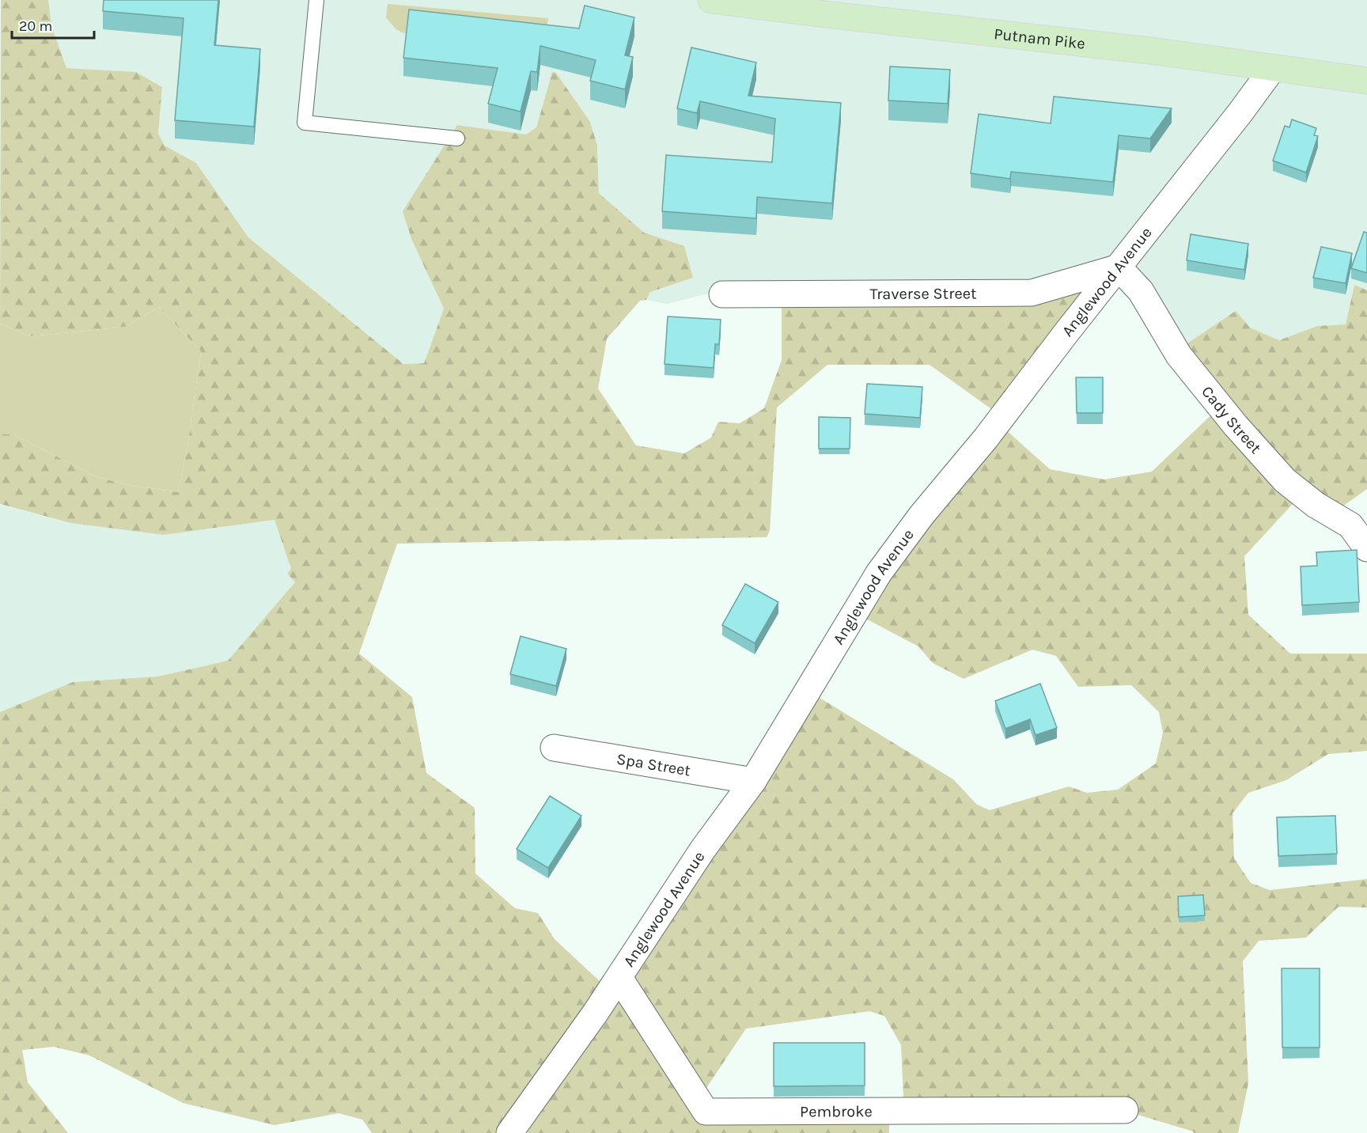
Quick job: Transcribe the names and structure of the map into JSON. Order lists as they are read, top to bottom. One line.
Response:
{"streets":{"main road":["Putnam Pike"],"street":["Anglewood Avenue","Traverse Street","Cady Street","Spa Street","Pembroke"]},"crossings":[["Putnam Pike","Anglewood Avenue"],["Anglewood Avenue","Traverse Street"],["Anglewood Avenue","Cady Street"],["Anglewood Avenue","Spa Street"],["Anglewood Avenue","Pembroke"],["Traverse Street","Cady Street"]],"scale_bar":"20 m"}
